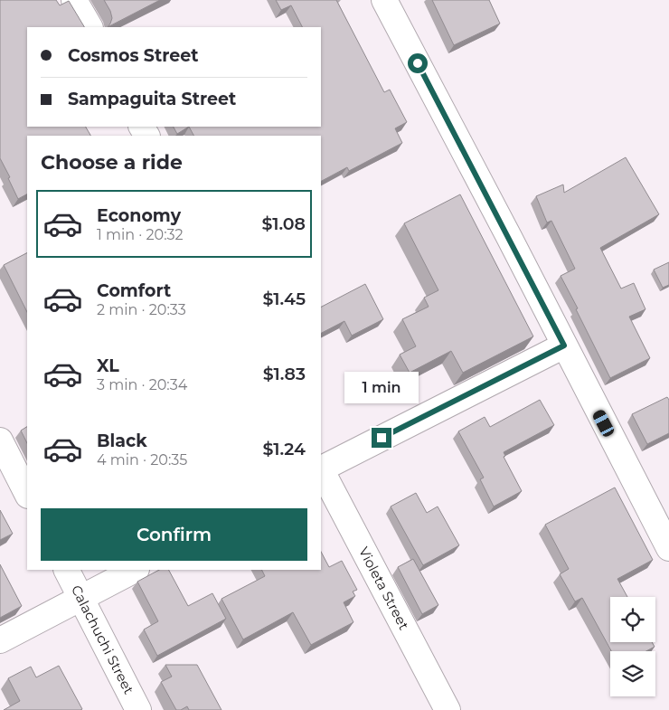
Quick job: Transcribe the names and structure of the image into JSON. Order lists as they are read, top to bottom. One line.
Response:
{"streets":{"street":["Violeta Street","Calachuchi Street"]},"page":{"banner":["Cosmos Street","Sampaguita Street"],"heading":"Choose a ride","list":[{"name":"Economy","note":"1 min · 20:32","value":"$1.08"},{"name":"Comfort","note":"2 min · 20:33","value":"$1.45"},{"name":"XL","note":"3 min · 20:34","value":"$1.83"},{"name":"Black","note":"4 min · 20:35","value":"$1.24"}],"bubble":"1 min","buttons":"Confirm"}}
